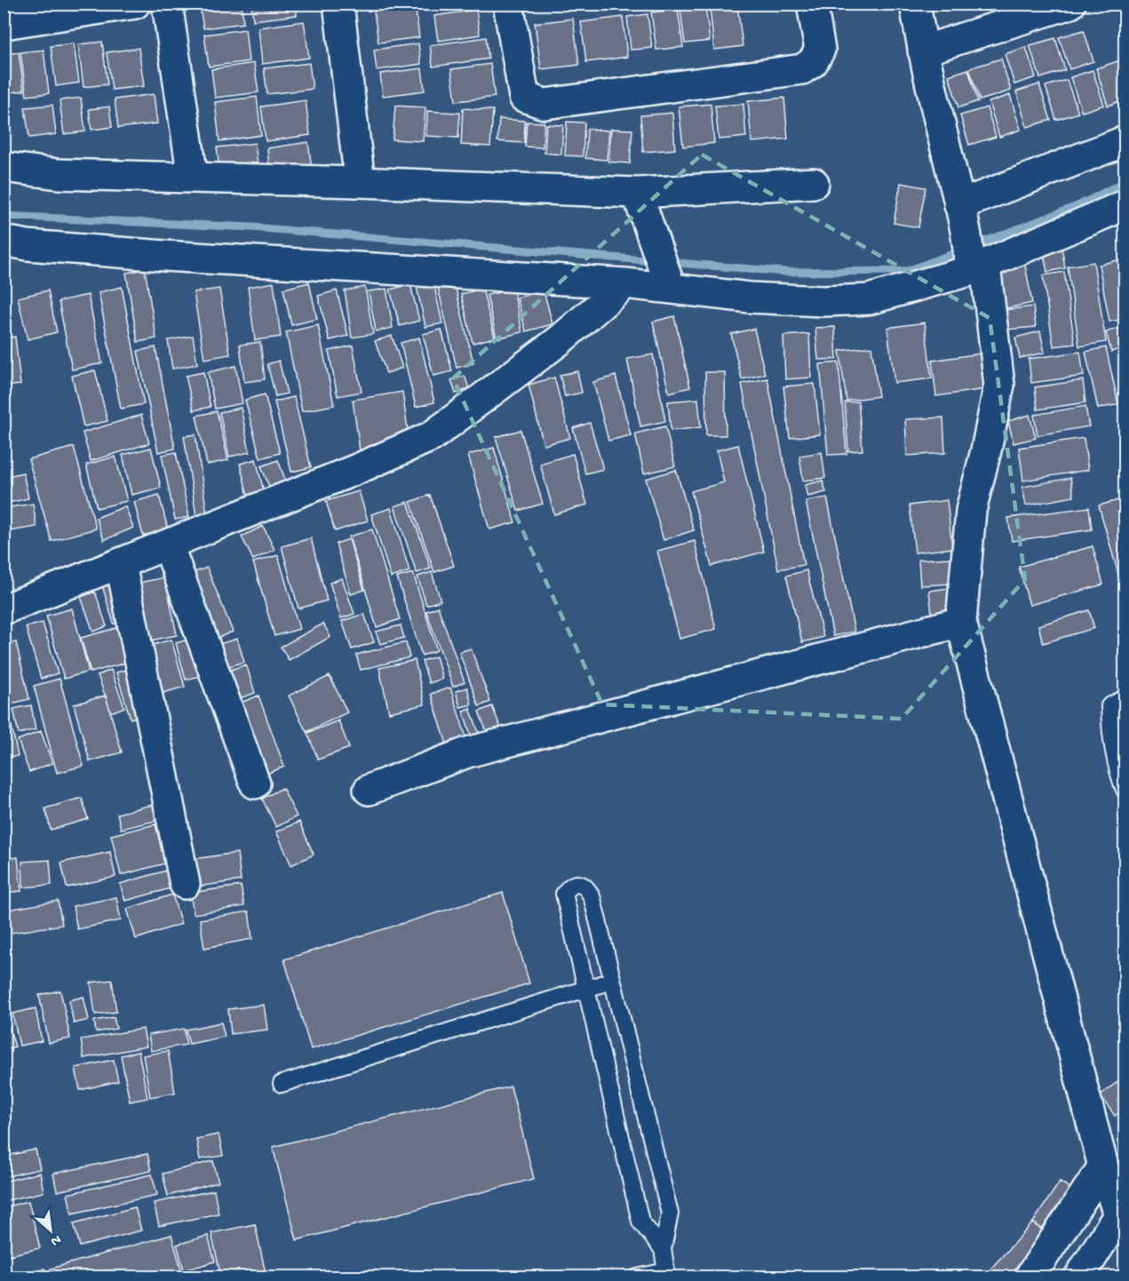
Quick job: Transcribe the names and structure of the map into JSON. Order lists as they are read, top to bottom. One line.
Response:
{"north":"bottom right"}
